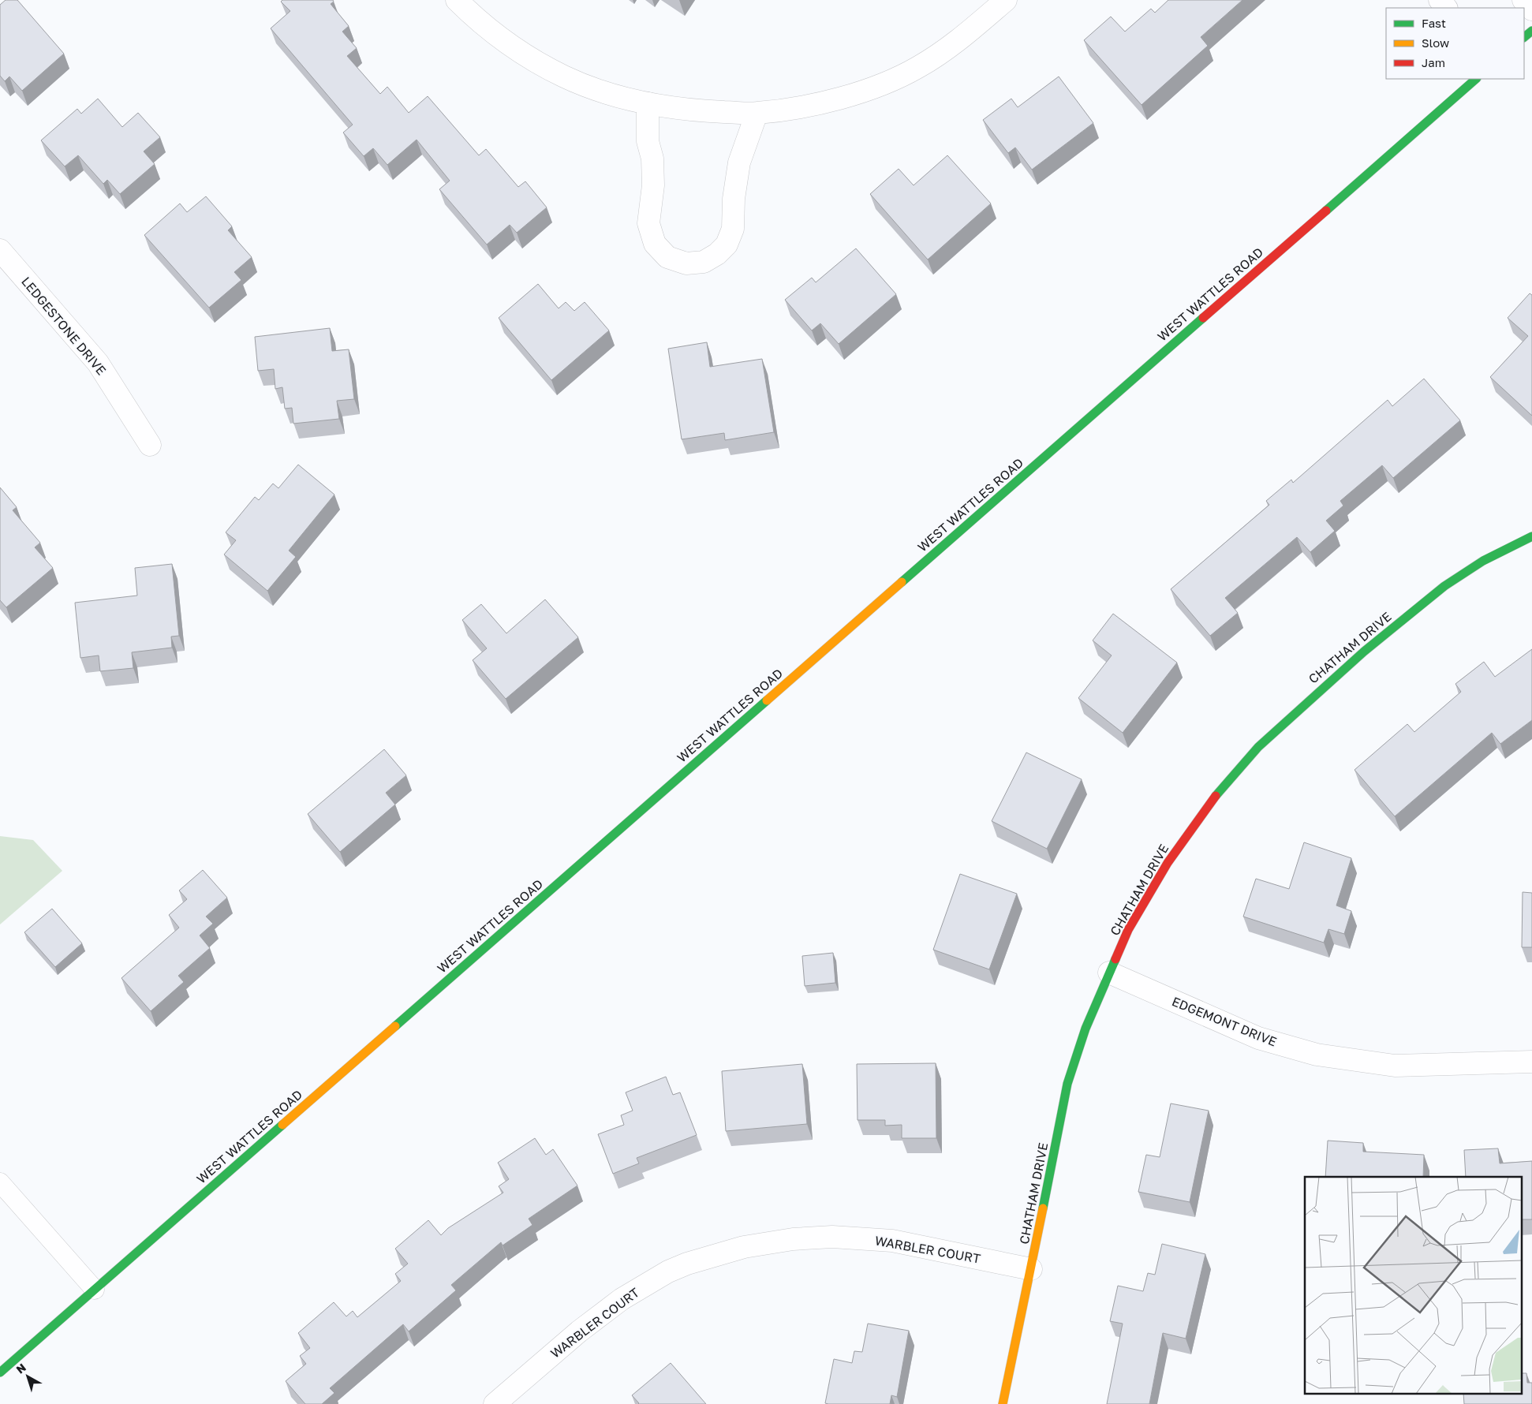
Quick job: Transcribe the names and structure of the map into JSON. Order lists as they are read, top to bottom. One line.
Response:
{"streets":{"street":["WEST WATTLES ROAD","LEDGESTONE DRIVE","CHATHAM DRIVE","EDGEMONT DRIVE","WARBLER COURT"]},"crossings":[["CHATHAM DRIVE","EDGEMONT DRIVE"],["CHATHAM DRIVE","WARBLER COURT"]],"legend":["Fast","Slow","Jam"],"north":"top left"}
